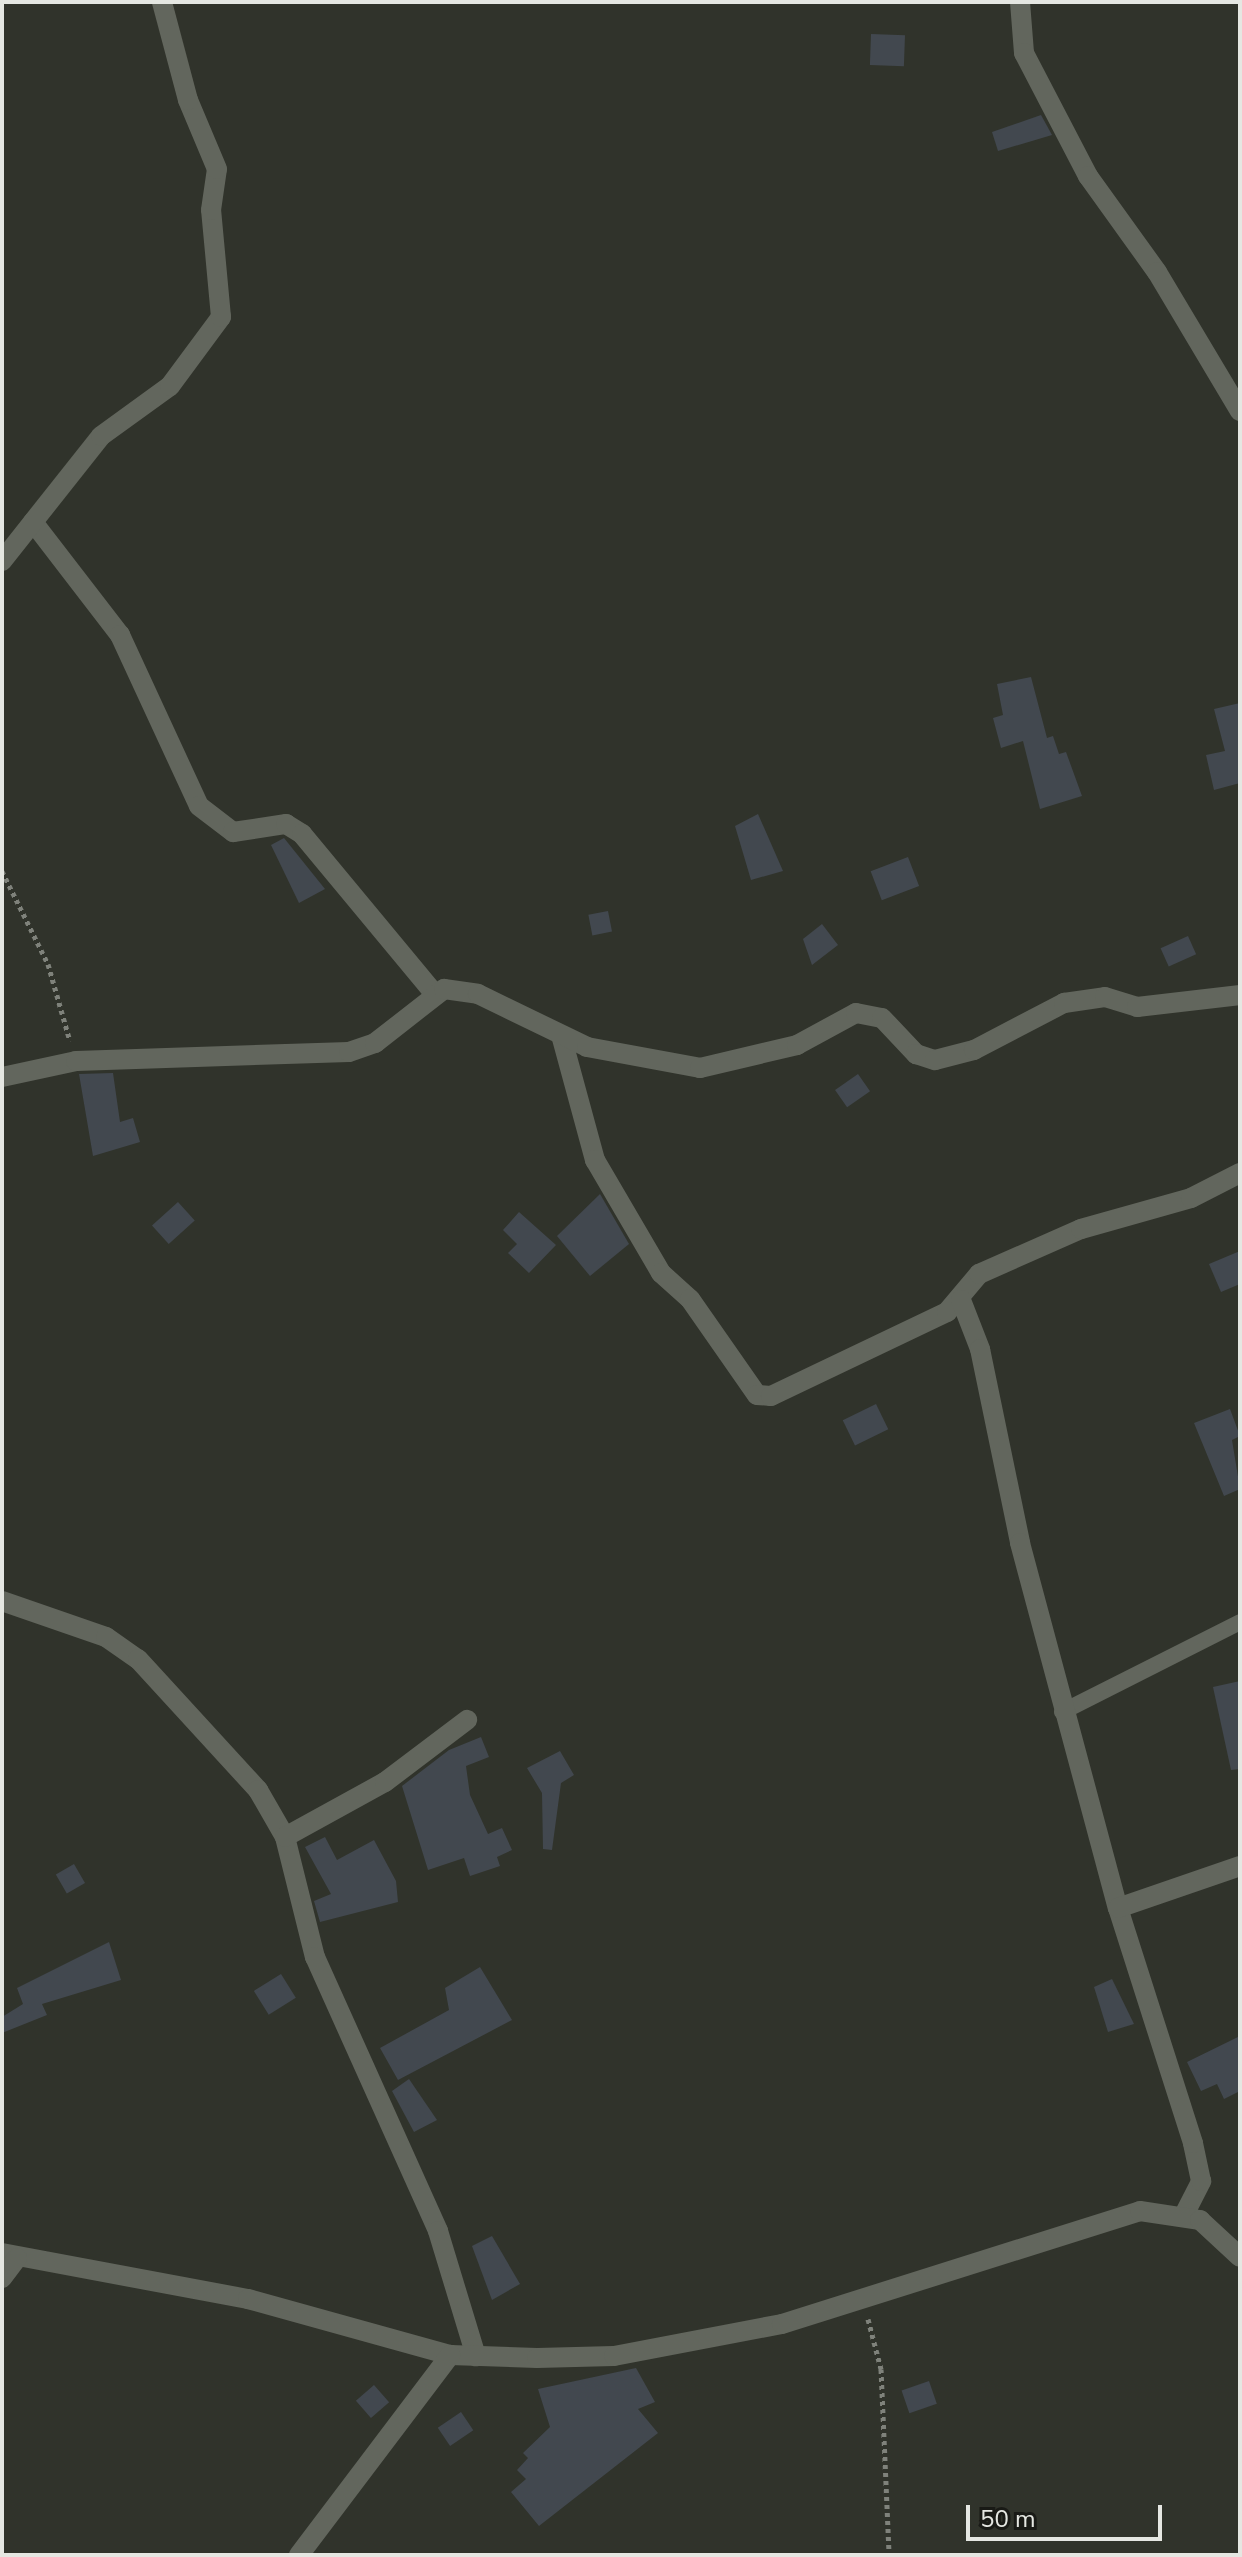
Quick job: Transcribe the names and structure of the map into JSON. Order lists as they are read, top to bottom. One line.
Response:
{"scale_bar":"50 m"}
